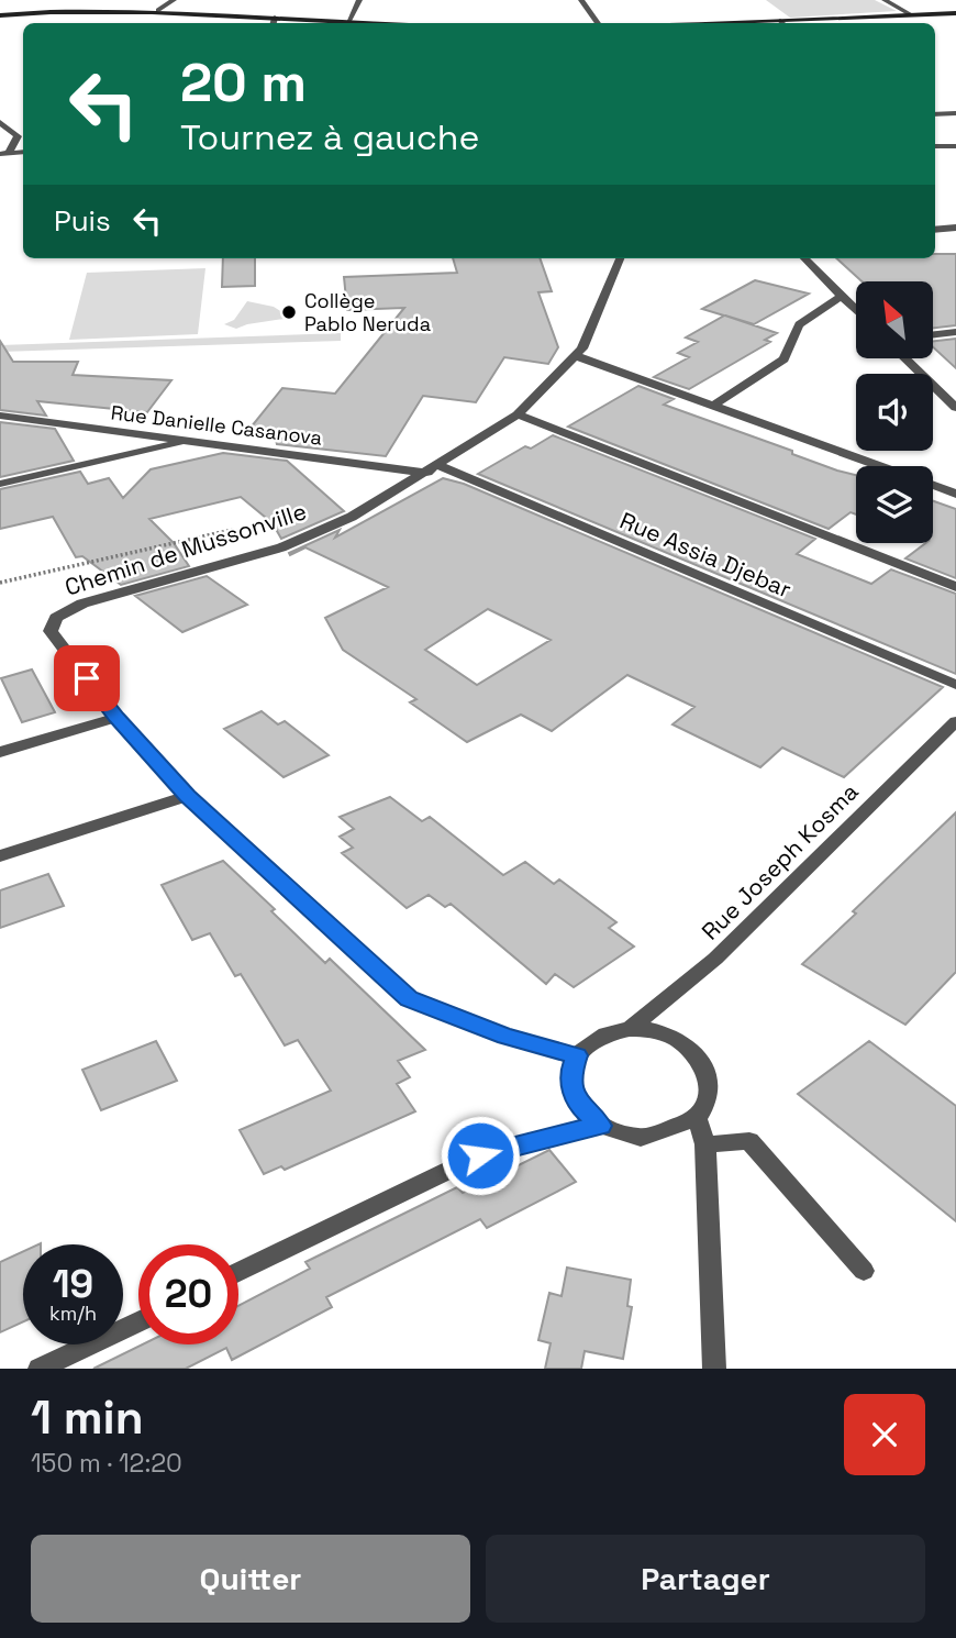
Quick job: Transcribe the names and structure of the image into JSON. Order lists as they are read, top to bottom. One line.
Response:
{"streets":{"street":["Rue Danielle Casanova","Chemin de Mussonville","Rue Assia Djebar","Rue Joseph Kosma"]},"crossings":[["Rue Danielle Casanova","Chemin de Mussonville"],["Rue Danielle Casanova","Rue Assia Djebar"],["Chemin de Mussonville","Rue Assia Djebar"]],"places":["Collège Pablo Neruda"],"north":"top left","page":{"turn":["20 m","Tournez à gauche"],"then":"Puis","speed":"19 km/h","limit":"20","heading":["1 min","150 m · 12:20"],"buttons":["Quitter","Partager"]}}
